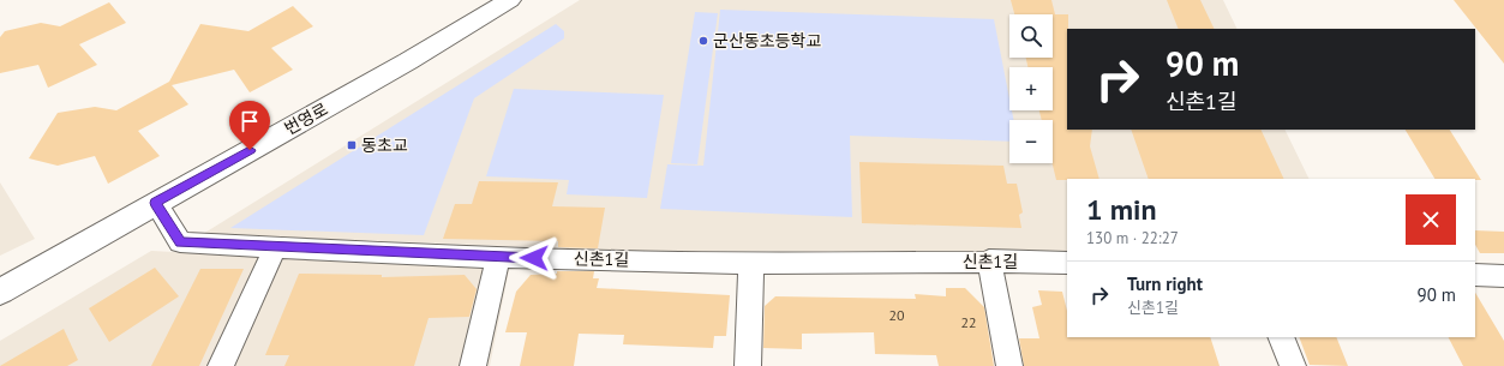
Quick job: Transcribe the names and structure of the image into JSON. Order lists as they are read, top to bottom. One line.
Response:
{"streets":{"main road":["번영로"],"street":["신촌1길"]},"crossings":[["번영로","신촌1길"]],"places":{"other":["군산동초등학교"],"transit":["동초교"]},"house_numbers":["20","22"],"page":{"map_buttons":["+","−"],"turn":["90 m","신촌1길"],"heading":["1 min","130 m · 22:27"],"list":[{"name":"Turn right","note":"신촌1길","value":"90 m"}]}}
